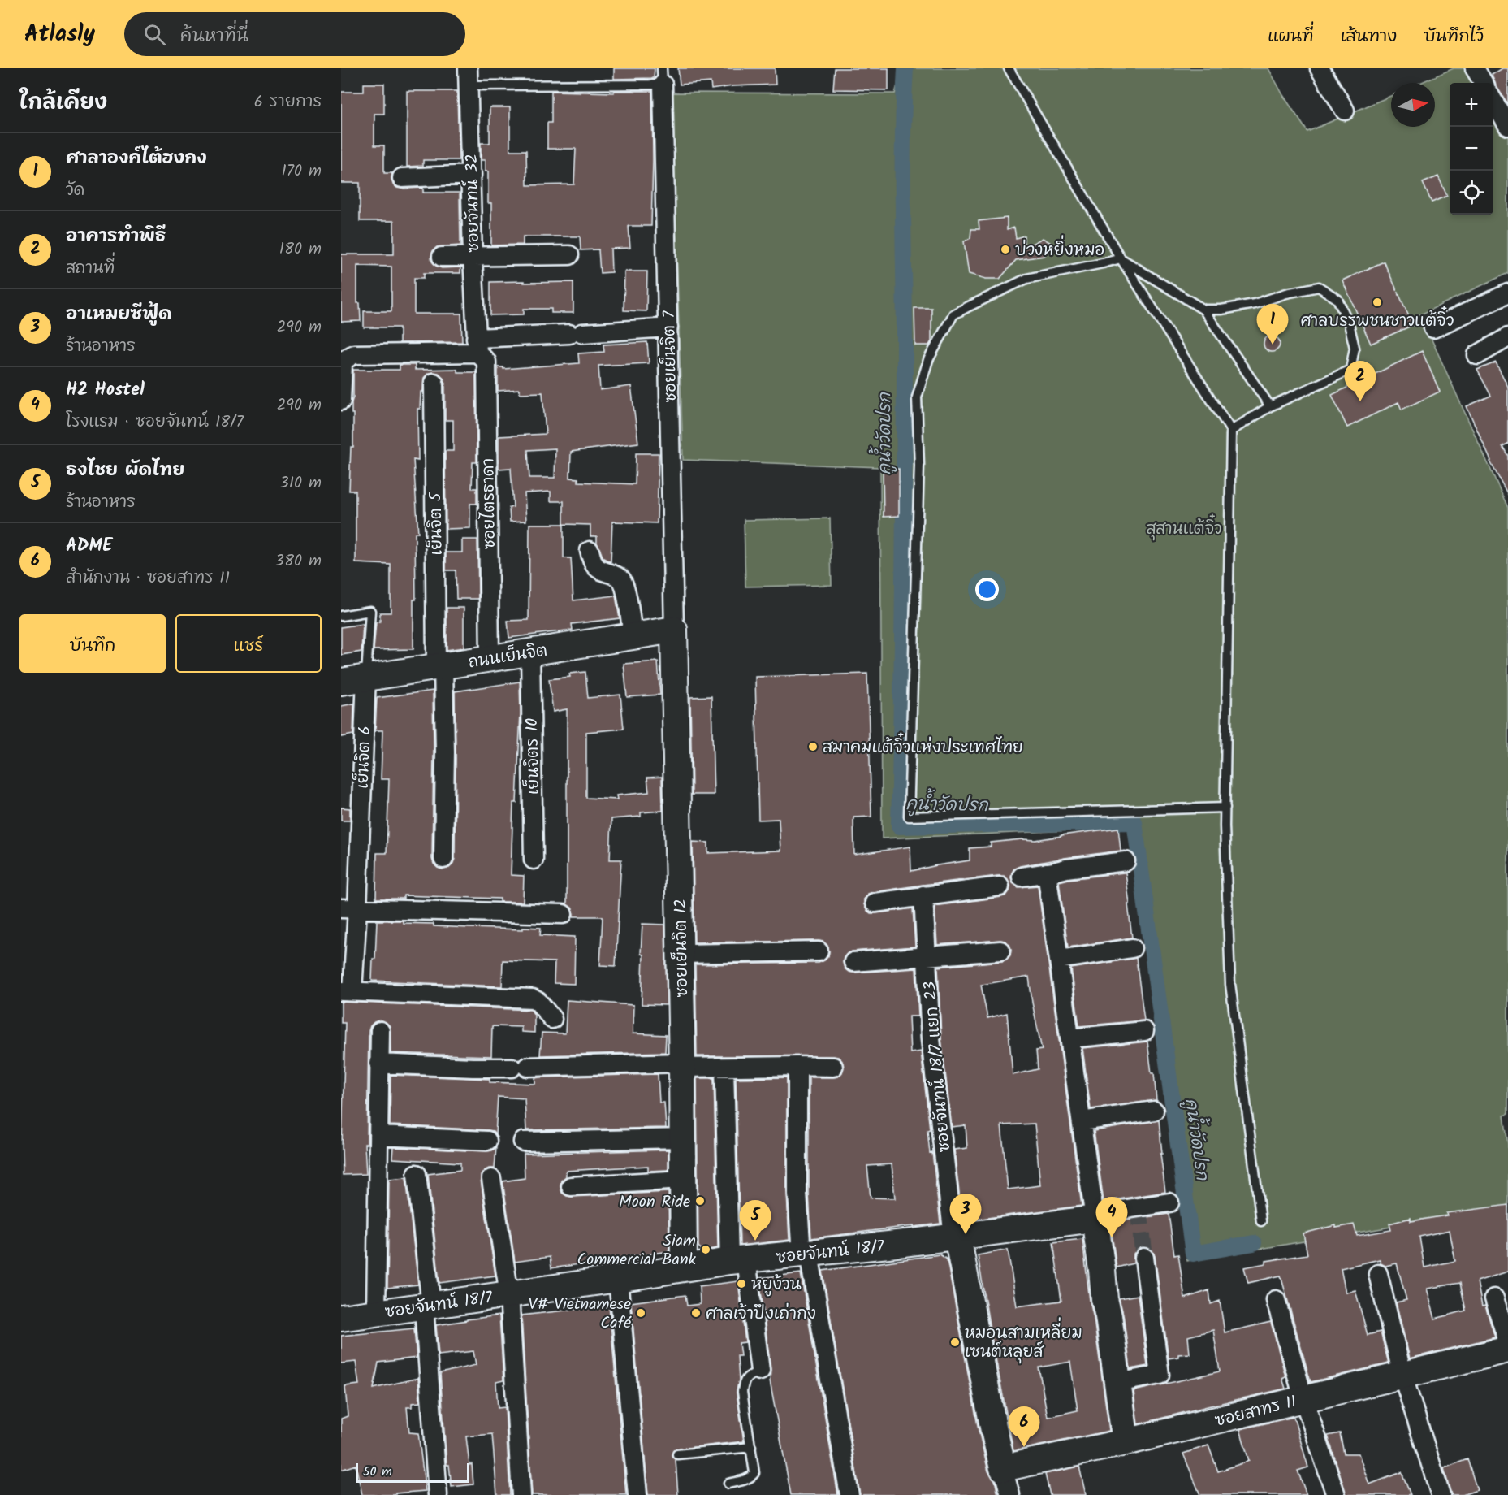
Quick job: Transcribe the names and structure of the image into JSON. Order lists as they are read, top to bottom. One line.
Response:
{"streets":{"street":["ซอยจันทน์ 32","ซอยเย็นจิต 7","ซอยไตรธาดา","เย็นจิต 5","ถนนเย็นจิต","เย็นจิตร 10","เย็นจิต 6","ซอยเย็นจิต 12","ซอยจันทน์ 18/7 แยก 23","ซอยจันทน์ 18/7","ซอยสาทร 11"]},"crossings":[["ซอยจันทน์ 32","ซอยไตรธาดา"],["ซอยเย็นจิต 7","ถนนเย็นจิต"],["ซอยเย็นจิต 7","ซอยเย็นจิต 12"],["ซอยไตรธาดา","ถนนเย็นจิต"],["เย็นจิต 5","ถนนเย็นจิต"],["ถนนเย็นจิต","เย็นจิตร 10"],["ถนนเย็นจิต","เย็นจิต 6"],["ถนนเย็นจิต","ซอยเย็นจิต 12"],["ซอยเย็นจิต 12","ซอยจันทน์ 18/7"],["ซอยจันทน์ 18/7 แยก 23","ซอยจันทน์ 18/7"]],"water":["คูน้ำวัดปรก"],"parks":["สุสานแต้จิ๋ว"],"places":["บ่วงหยิ่งหมอ","ศาลบรรพชนชาวแต้จิ๋ว","สมาคมแต้จิ๋วแห่งประเทศไทย","Moon Ride","Siam Commercial Bank","หยูง้วน","V# Vietnamese Café","ศาลเจ้าปึงเถ่ากง","หมอนสามเหลี่ยม เซนต์หลุยส์"],"scale_bar":"50 m","north":"right","page":{"header":"Atlasly","search":"ค้นหาที่นี่","nav":["แผนที่","เส้นทาง","บันทึกไว้"],"heading":["ใกล้เคียง","6 รายการ"],"map_buttons":["+","−"],"list":[{"mark":"1","name":"ศาลาองค์ไต้ฮงกง","note":"วัด","value":"170 m"},{"mark":"2","name":"อาคารทำพิธี","note":"สถานที่","value":"180 m"},{"mark":"3","name":"อาเหมยซีฟู้ด","note":"ร้านอาหาร","value":"290 m"},{"mark":"4","name":"H2 Hostel","note":"โรงแรม · ซอยจันทน์ 18/7","value":"290 m"},{"mark":"5","name":"ธงไชย ผัดไทย","note":"ร้านอาหาร","value":"310 m"},{"mark":"6","name":"ADME","note":"สำนักงาน · ซอยสาทร 11","value":"380 m"}],"pins":["1","2","3","4","5","6"],"buttons":["บันทึก","แชร์"],"scale":"50 m"}}
